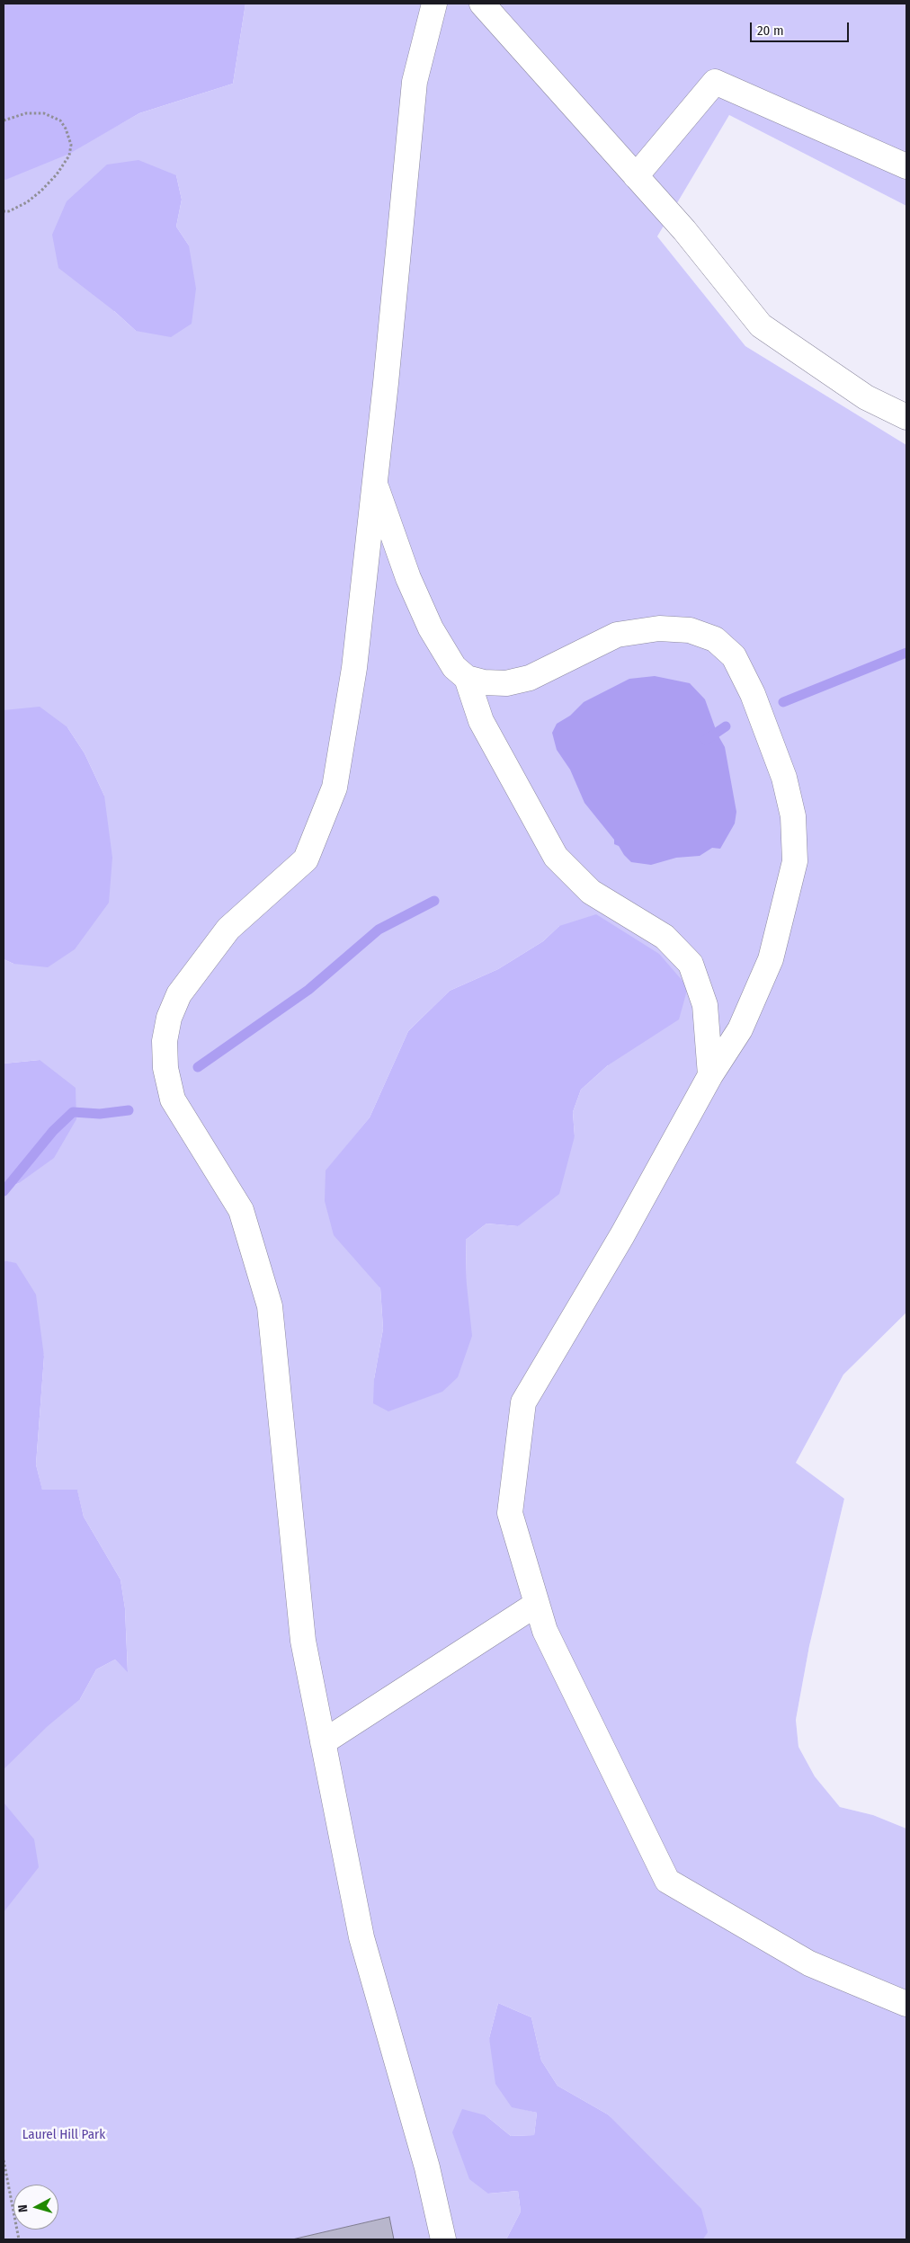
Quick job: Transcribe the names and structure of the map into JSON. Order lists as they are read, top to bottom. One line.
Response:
{"parks":["Laurel Hill Park"],"scale_bar":"20 m","north":"left"}
